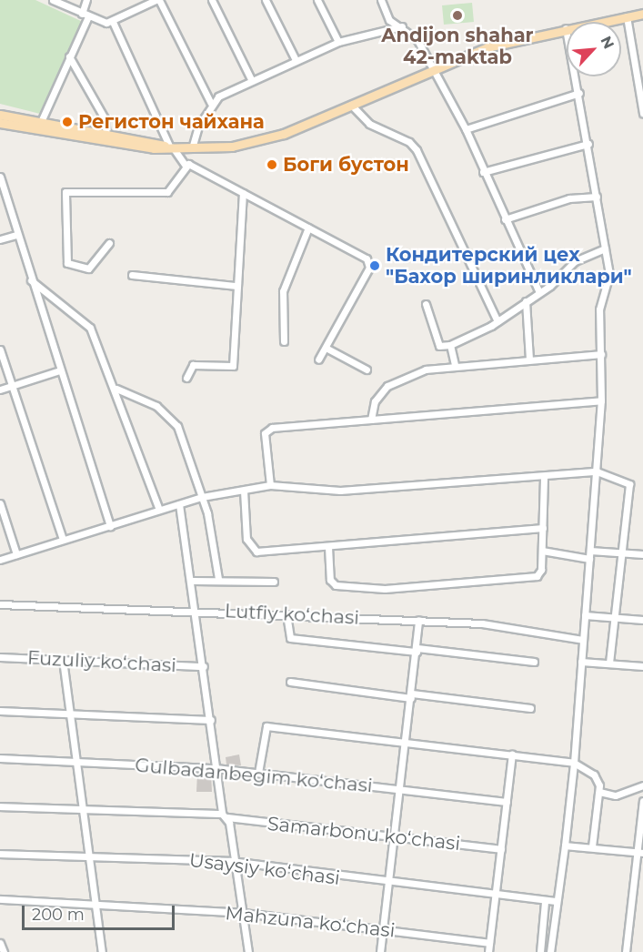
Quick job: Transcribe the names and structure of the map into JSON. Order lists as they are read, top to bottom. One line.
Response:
{"streets":{"street":["Lutfiy koʻchasi","Fuzuliy koʻchasi","Gulbadanbegim koʻchasi","Samarbonu koʻchasi","Usaysiy koʻchasi","Mahzuna koʻchasi"]},"places":["Andijon shahar 42-maktab","Регистон чайхана","Боги бустон","Кондитерский цех \"Бахор ширинликлари\""],"scale_bar":"200 m","north":"top right"}
